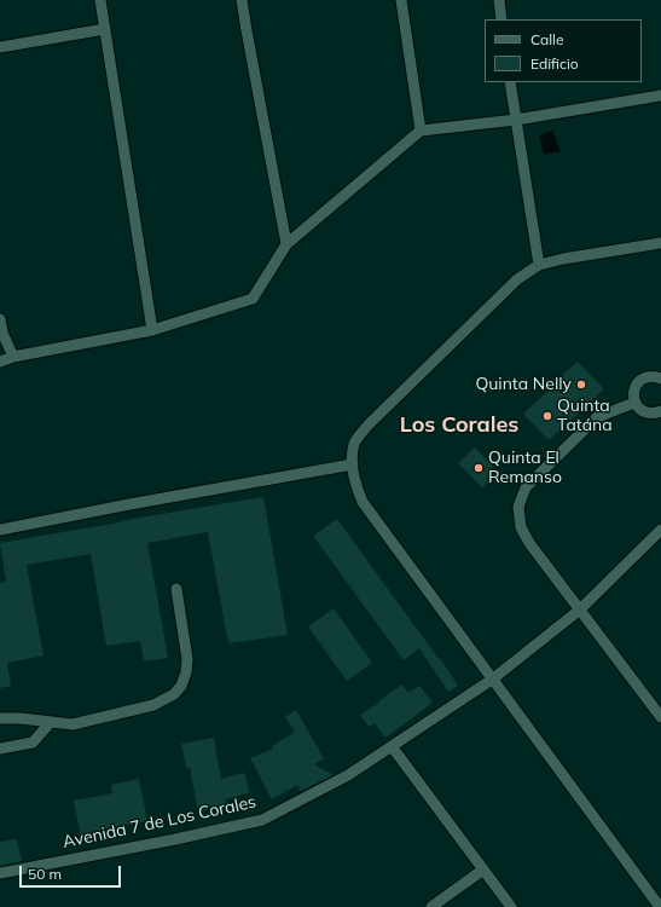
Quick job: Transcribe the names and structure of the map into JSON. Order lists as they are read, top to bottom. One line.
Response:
{"streets":{"street":["Avenida 7 de Los Corales"]},"districts":["Los Corales"],"places":["Quinta Nelly","Quinta Tatána","Quinta El Remanso"],"legend":["Calle","Edificio"],"scale_bar":"50 m"}
